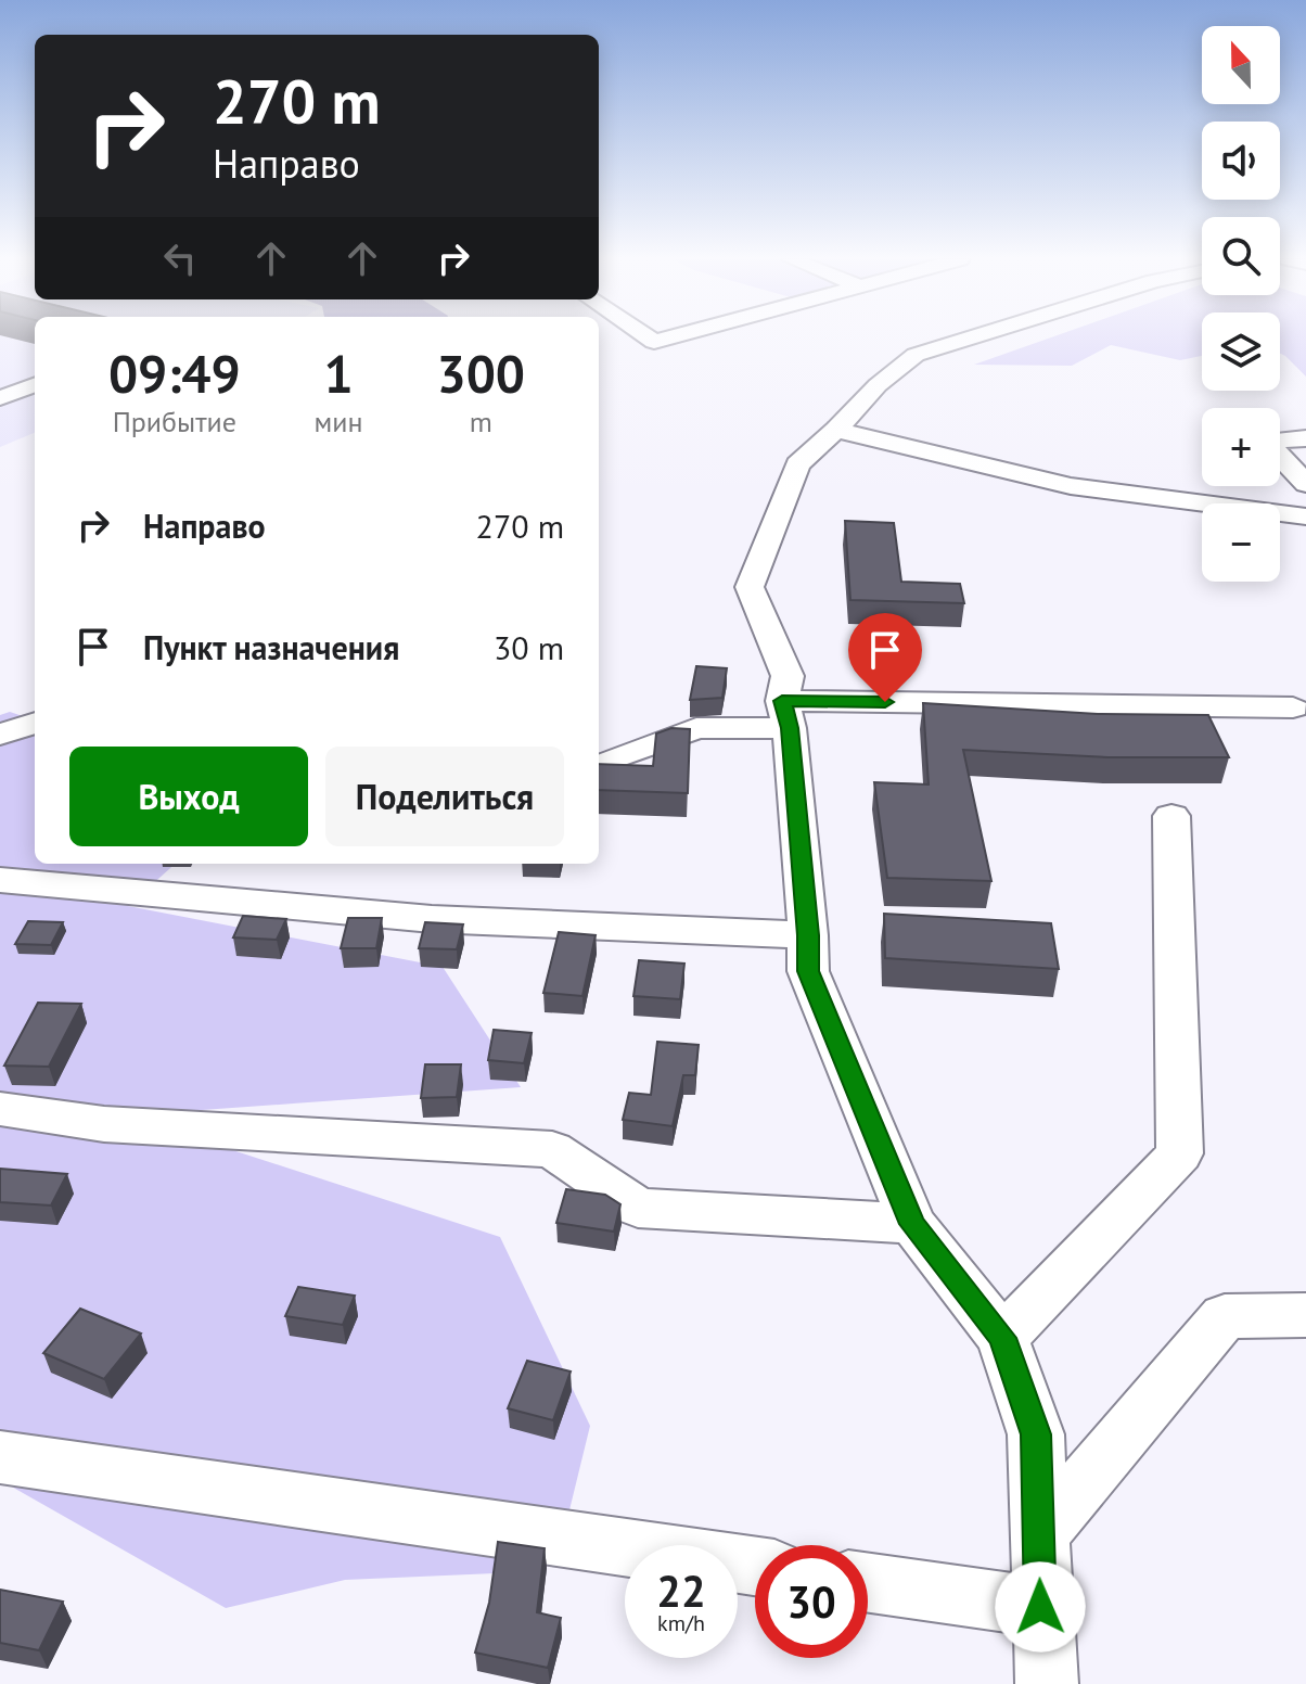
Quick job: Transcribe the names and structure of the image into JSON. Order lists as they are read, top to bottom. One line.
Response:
{"north":"top","page":{"map_buttons":["+","−"],"turn":["270 m","Направо"],"eta":["09:49","Прибытие","1","мин","300","m"],"list":[{"name":"Направо","value":"270 m"},{"name":"Пункт назначения","value":"30 m"}],"buttons":["Выход","Поделиться"],"speed":"22 km/h","limit":"30"}}
